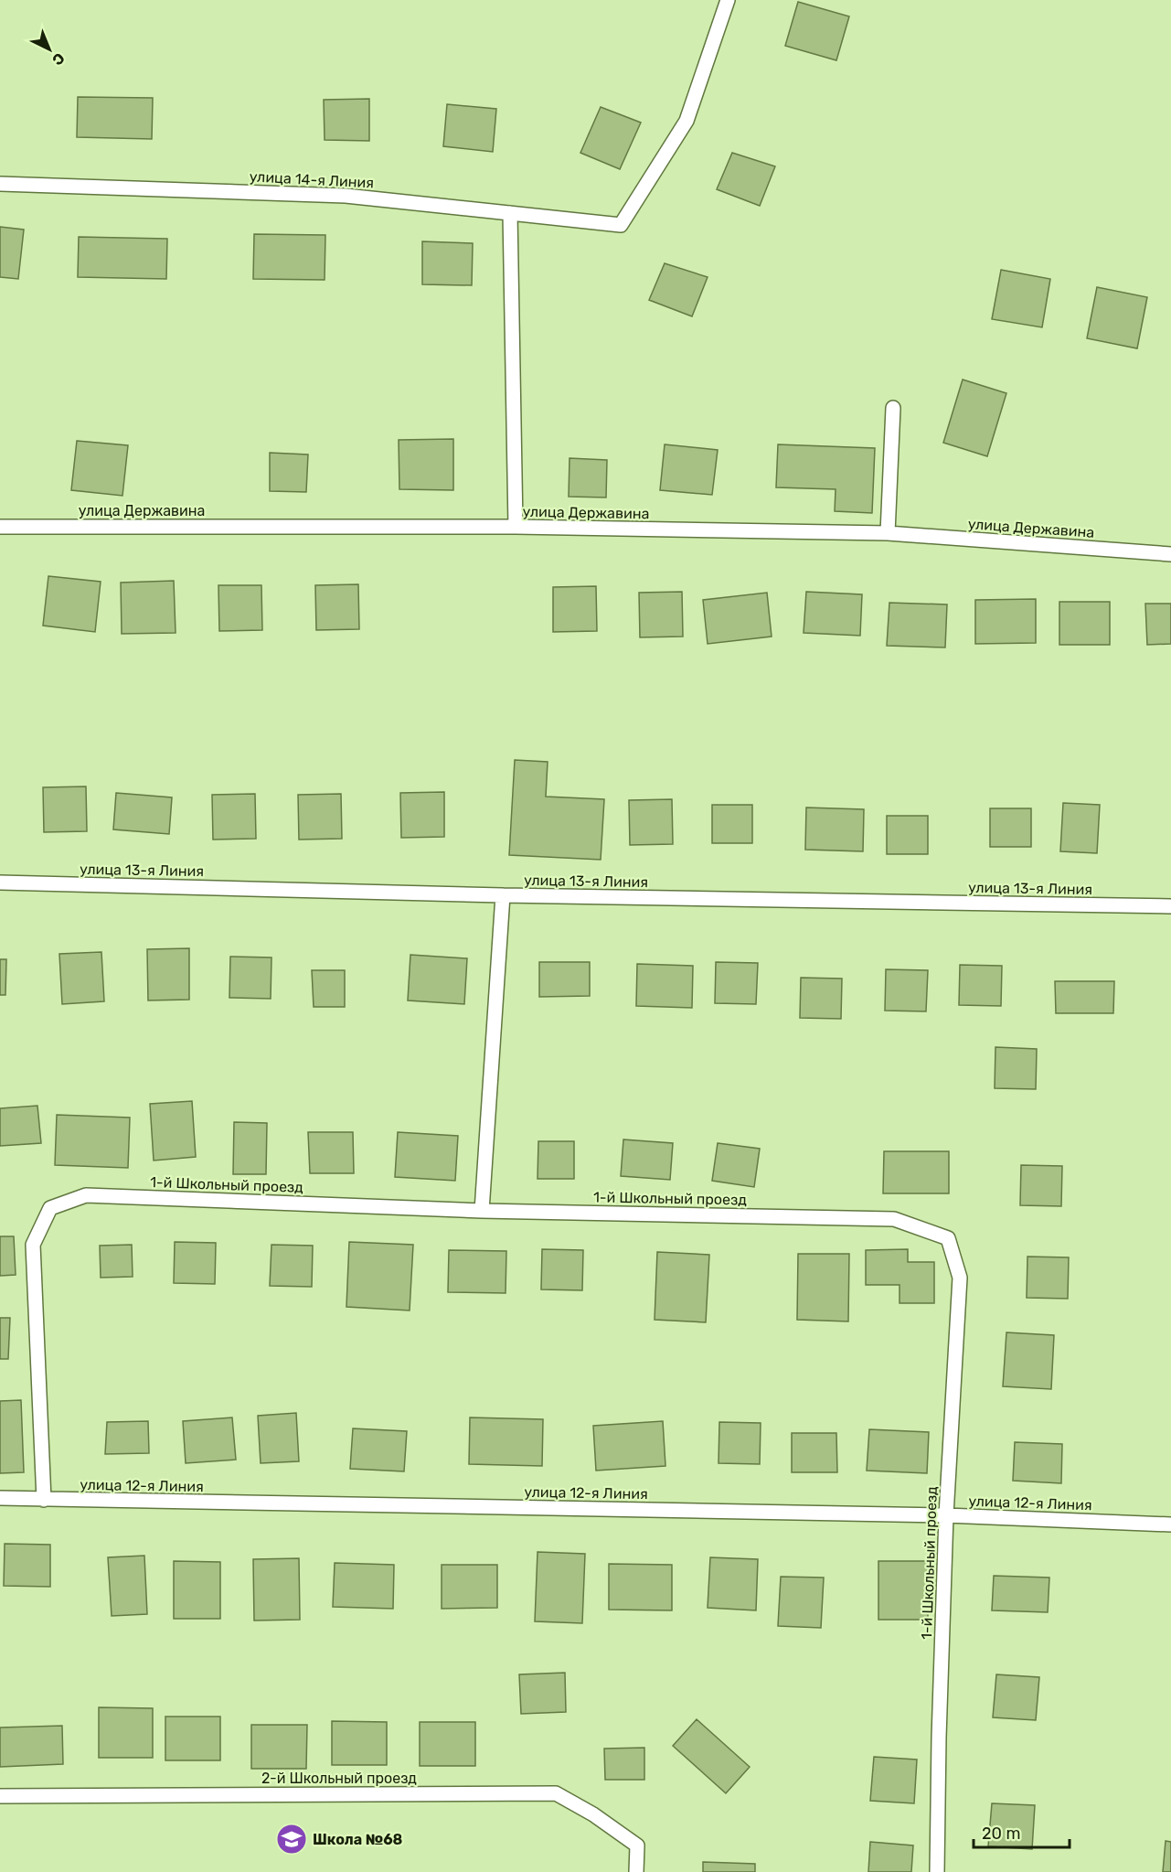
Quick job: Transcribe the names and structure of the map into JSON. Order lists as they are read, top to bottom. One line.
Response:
{"streets":{"lane":["улица 14-я Линия","улица Державина","улица 13-я Линия","1-й Школьный проезд","улица 12-я Линия","2-й Школьный проезд"]},"crossings":[["1-й Школьный проезд","улица 12-я Линия"]],"places":{"school or university":["Школа №68"]},"scale_bar":"20 m","north":"bottom right"}
